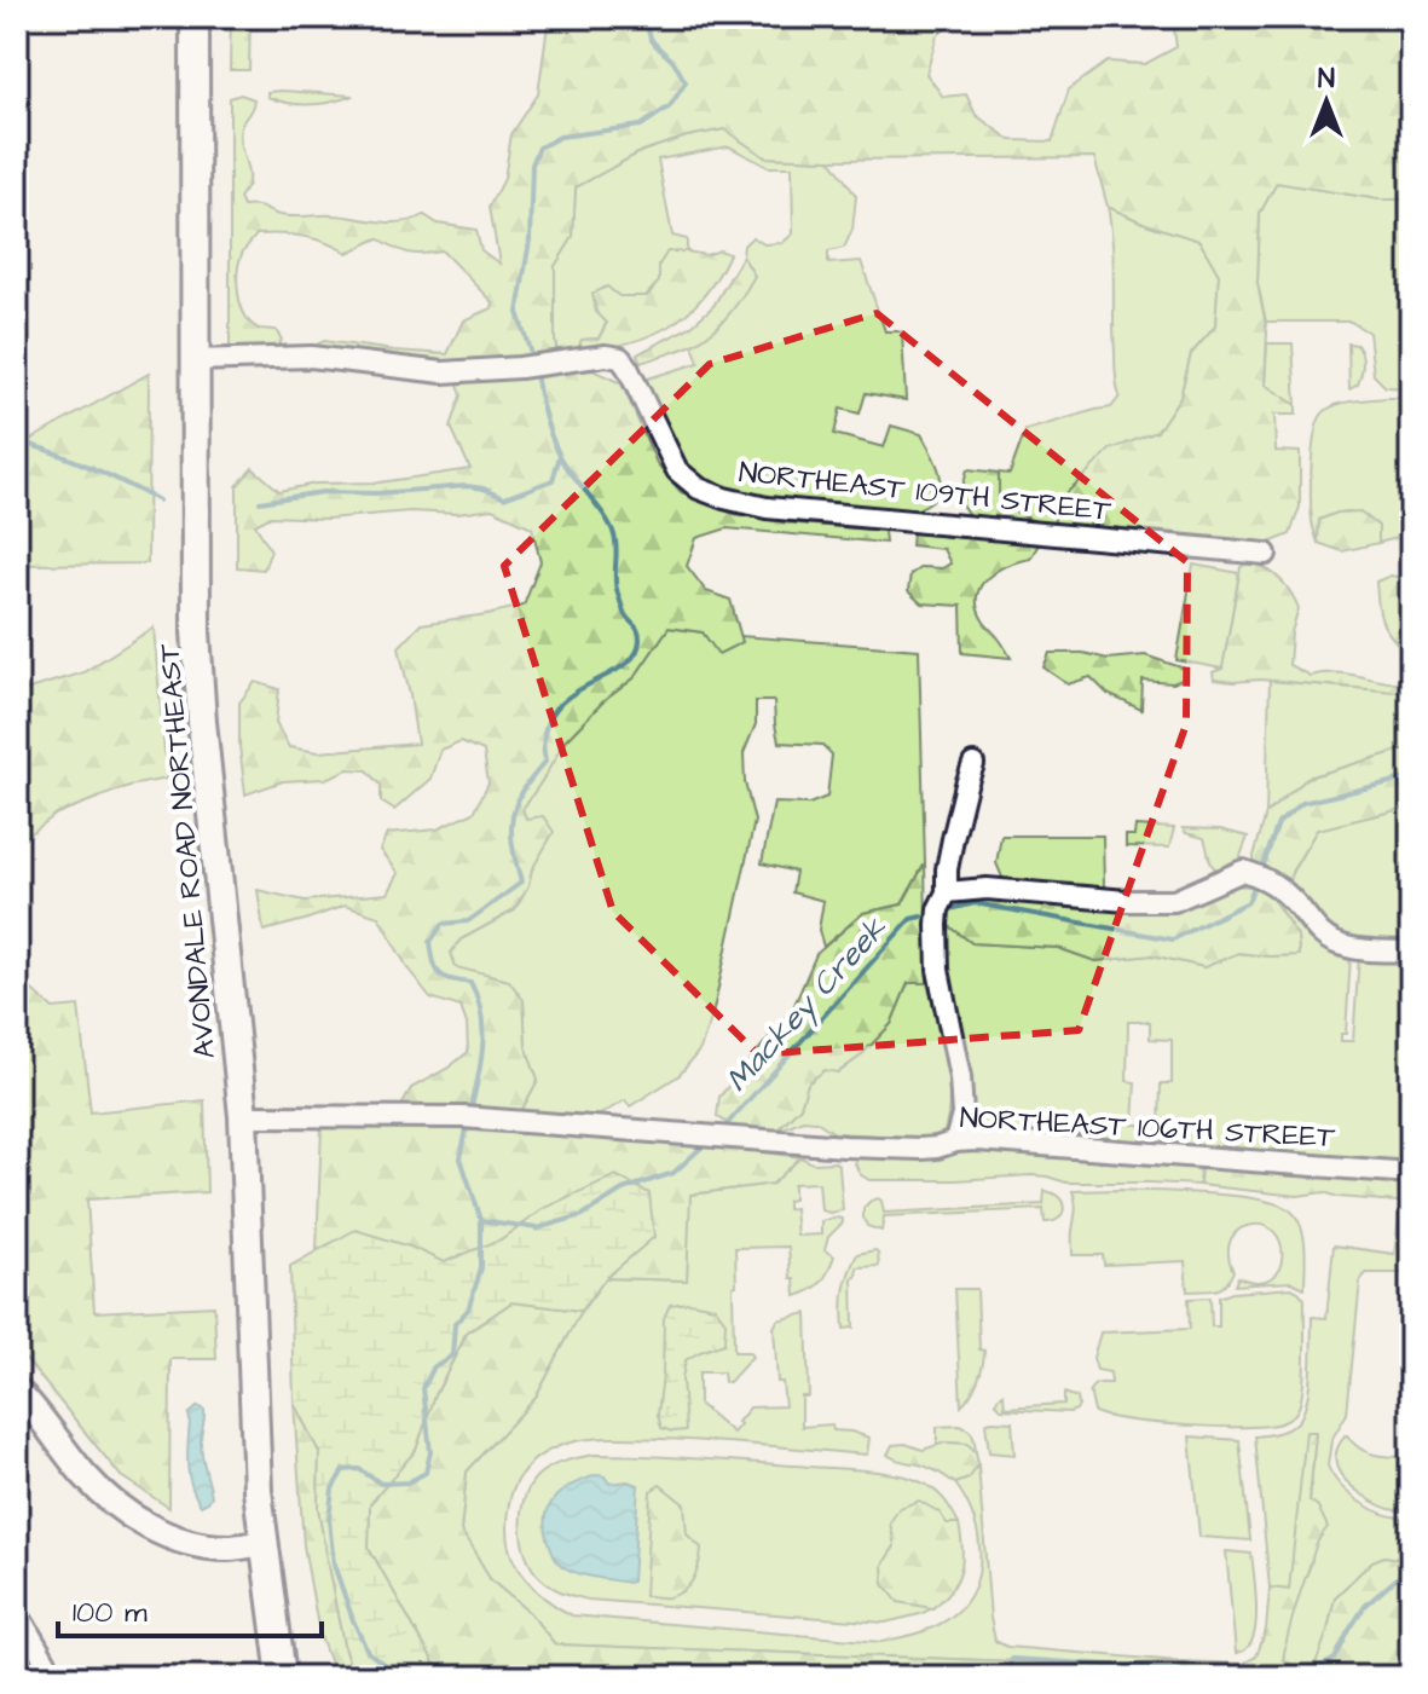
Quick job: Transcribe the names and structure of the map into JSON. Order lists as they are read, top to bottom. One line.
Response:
{"streets":{"main road":["AVONDALE ROAD NORTHEAST"],"street":["NORTHEAST 109TH STREET","NORTHEAST 106TH STREET"]},"crossings":[["NORTHEAST 109TH STREET","AVONDALE ROAD NORTHEAST"],["AVONDALE ROAD NORTHEAST","NORTHEAST 106TH STREET"]],"water":["Mackey Creek"],"scale_bar":"100 m","north":"top"}
